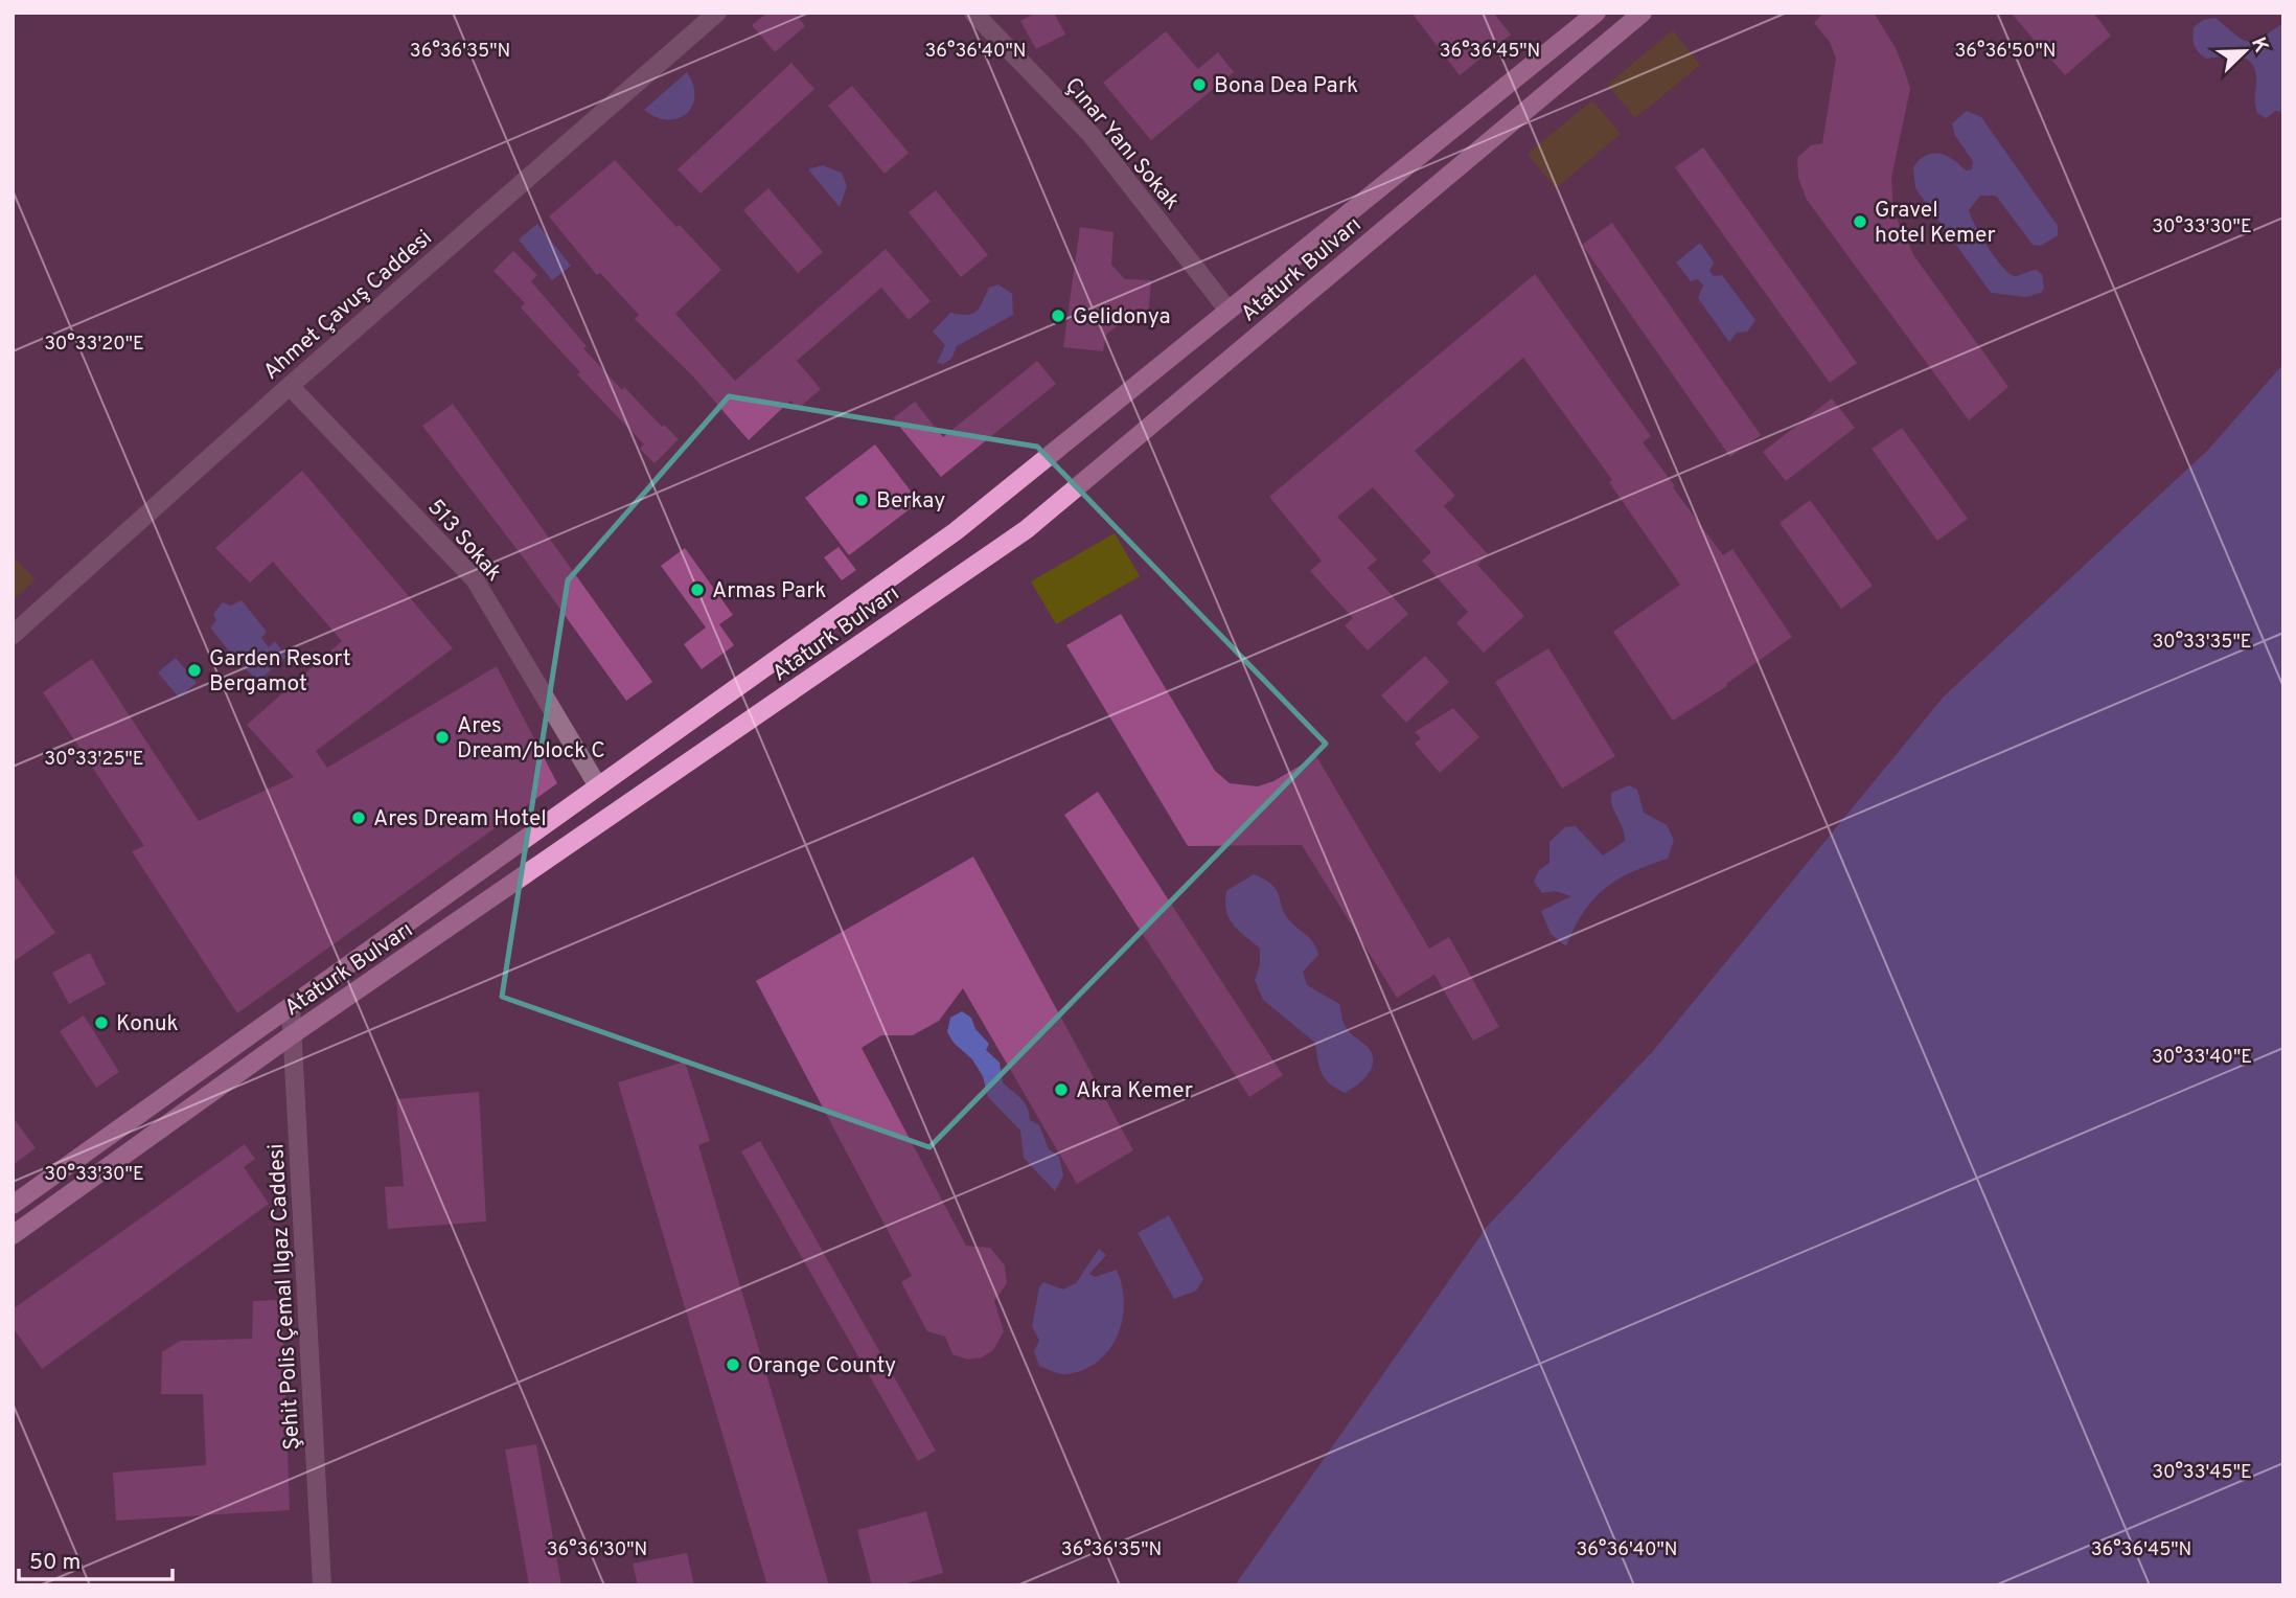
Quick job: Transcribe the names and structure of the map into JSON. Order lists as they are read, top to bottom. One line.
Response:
{"streets":{"main road":["Ataturk Bulvarı"],"street":["Çınar Yanı Sokak","Ahmet Çavuş Caddesi","513 Sokak","Şehit Polis Çemal Ilgaz Caddesi"]},"crossings":[["Çınar Yanı Sokak","Ataturk Bulvarı"],["Ataturk Bulvarı","513 Sokak"],["Ataturk Bulvarı","Şehit Polis Çemal Ilgaz Caddesi"],["Ahmet Çavuş Caddesi","513 Sokak"]],"places":["Bona Dea Park","Gravel hotel Kemer","Gelidonya","Berkay","Armas Park","Garden Resort Bergamot","Ares Dream/block C","Ares Dream Hotel","Konuk","Akra Kemer","Orange County"],"scale_bar":"50 m","north":"top right","coordinates":["36°36'35\"N","36°36'40\"N","36°36'45\"N","36°36'50\"N","30°33'30\"E","30°33'20\"E","30°33'35\"E","30°33'25\"E","30°33'40\"E","30°33'45\"E","36°36'30\"N"]}
